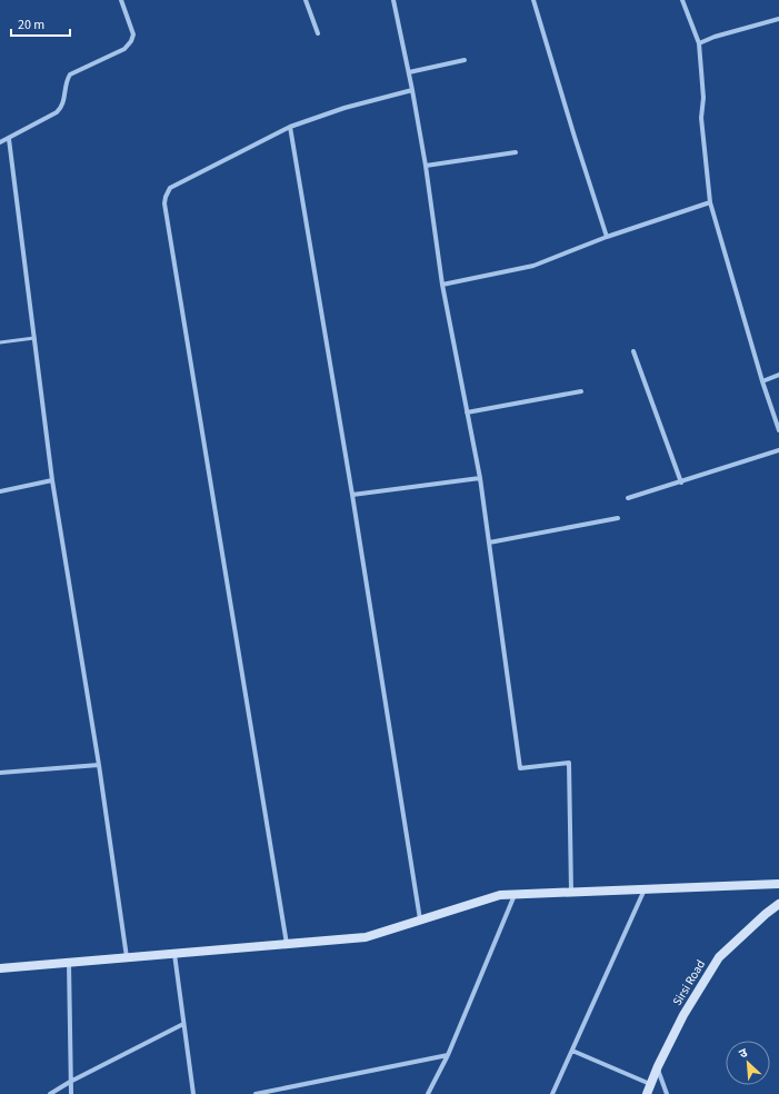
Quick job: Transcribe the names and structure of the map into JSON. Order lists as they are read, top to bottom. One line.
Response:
{"streets":{"street":["Sirsi Road"]},"scale_bar":"20 m","north":"top left"}
